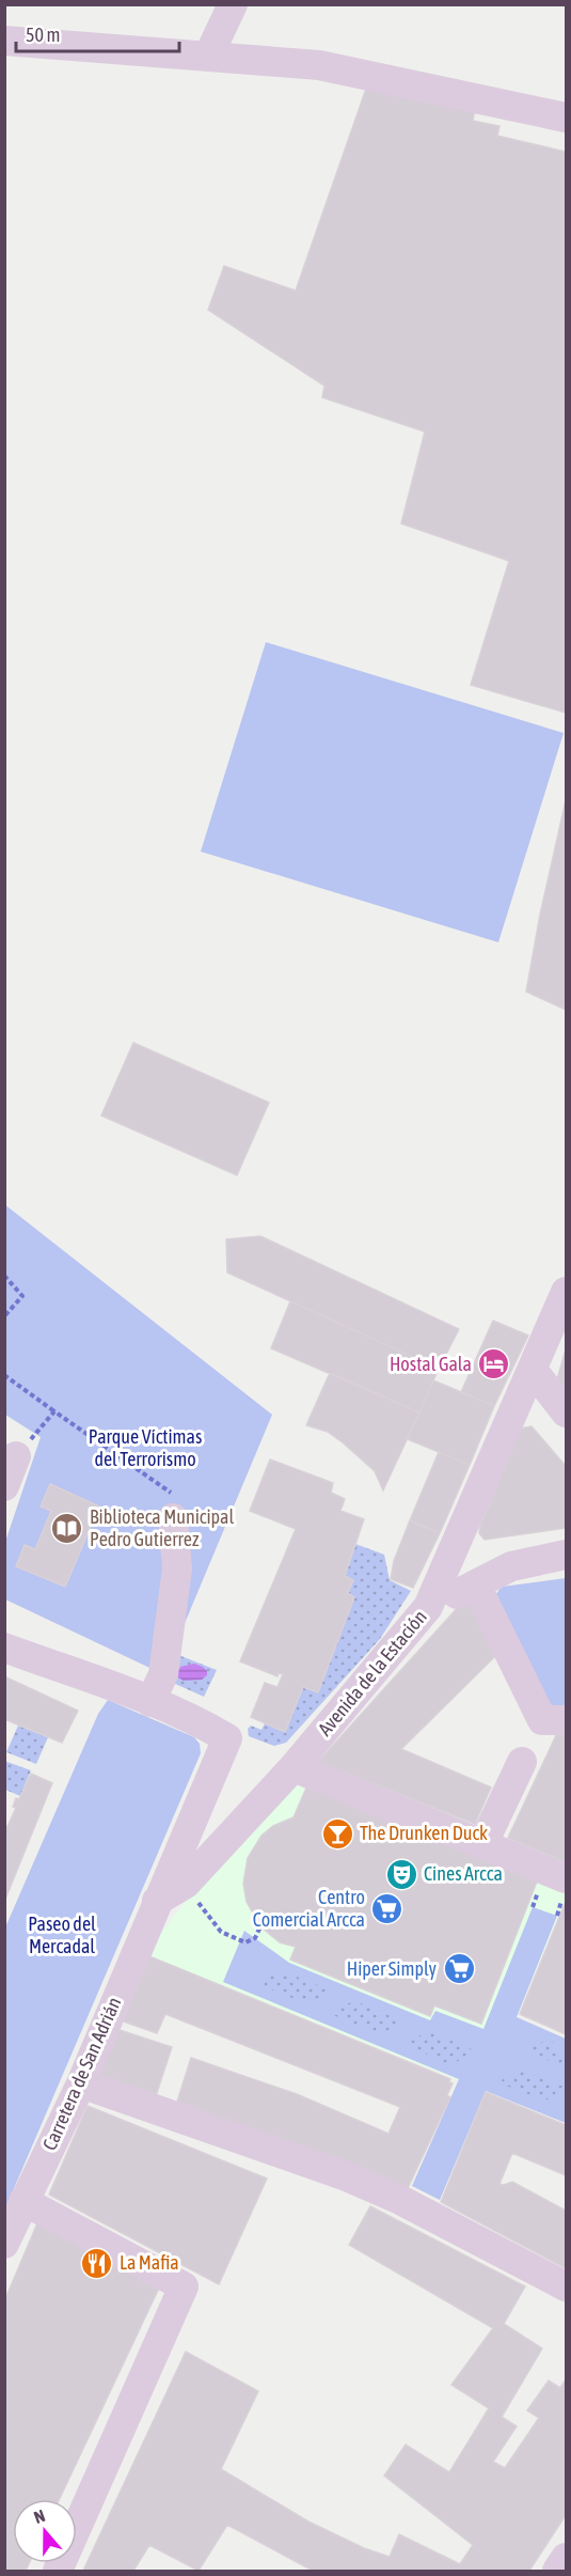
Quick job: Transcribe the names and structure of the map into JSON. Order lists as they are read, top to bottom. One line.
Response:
{"streets":{"street":["Avenida de la Estación","Carretera de San Adrián"]},"crossings":[["Avenida de la Estación","Carretera de San Adrián"]],"parks":["Parque Víctimas del Terrorismo","Paseo del Mercadal"],"places":{"hotel":["Hostal Gala"],"library":["Biblioteca Municipal Pedro Gutierrez"],"bar":["The Drunken Duck"],"theatre":["Cines Arcca"],"supermarket":["Centro Comercial Arcca","Hiper Simply"],"restaurant":["La Mafia"]},"scale_bar":"50 m","north":"top"}
